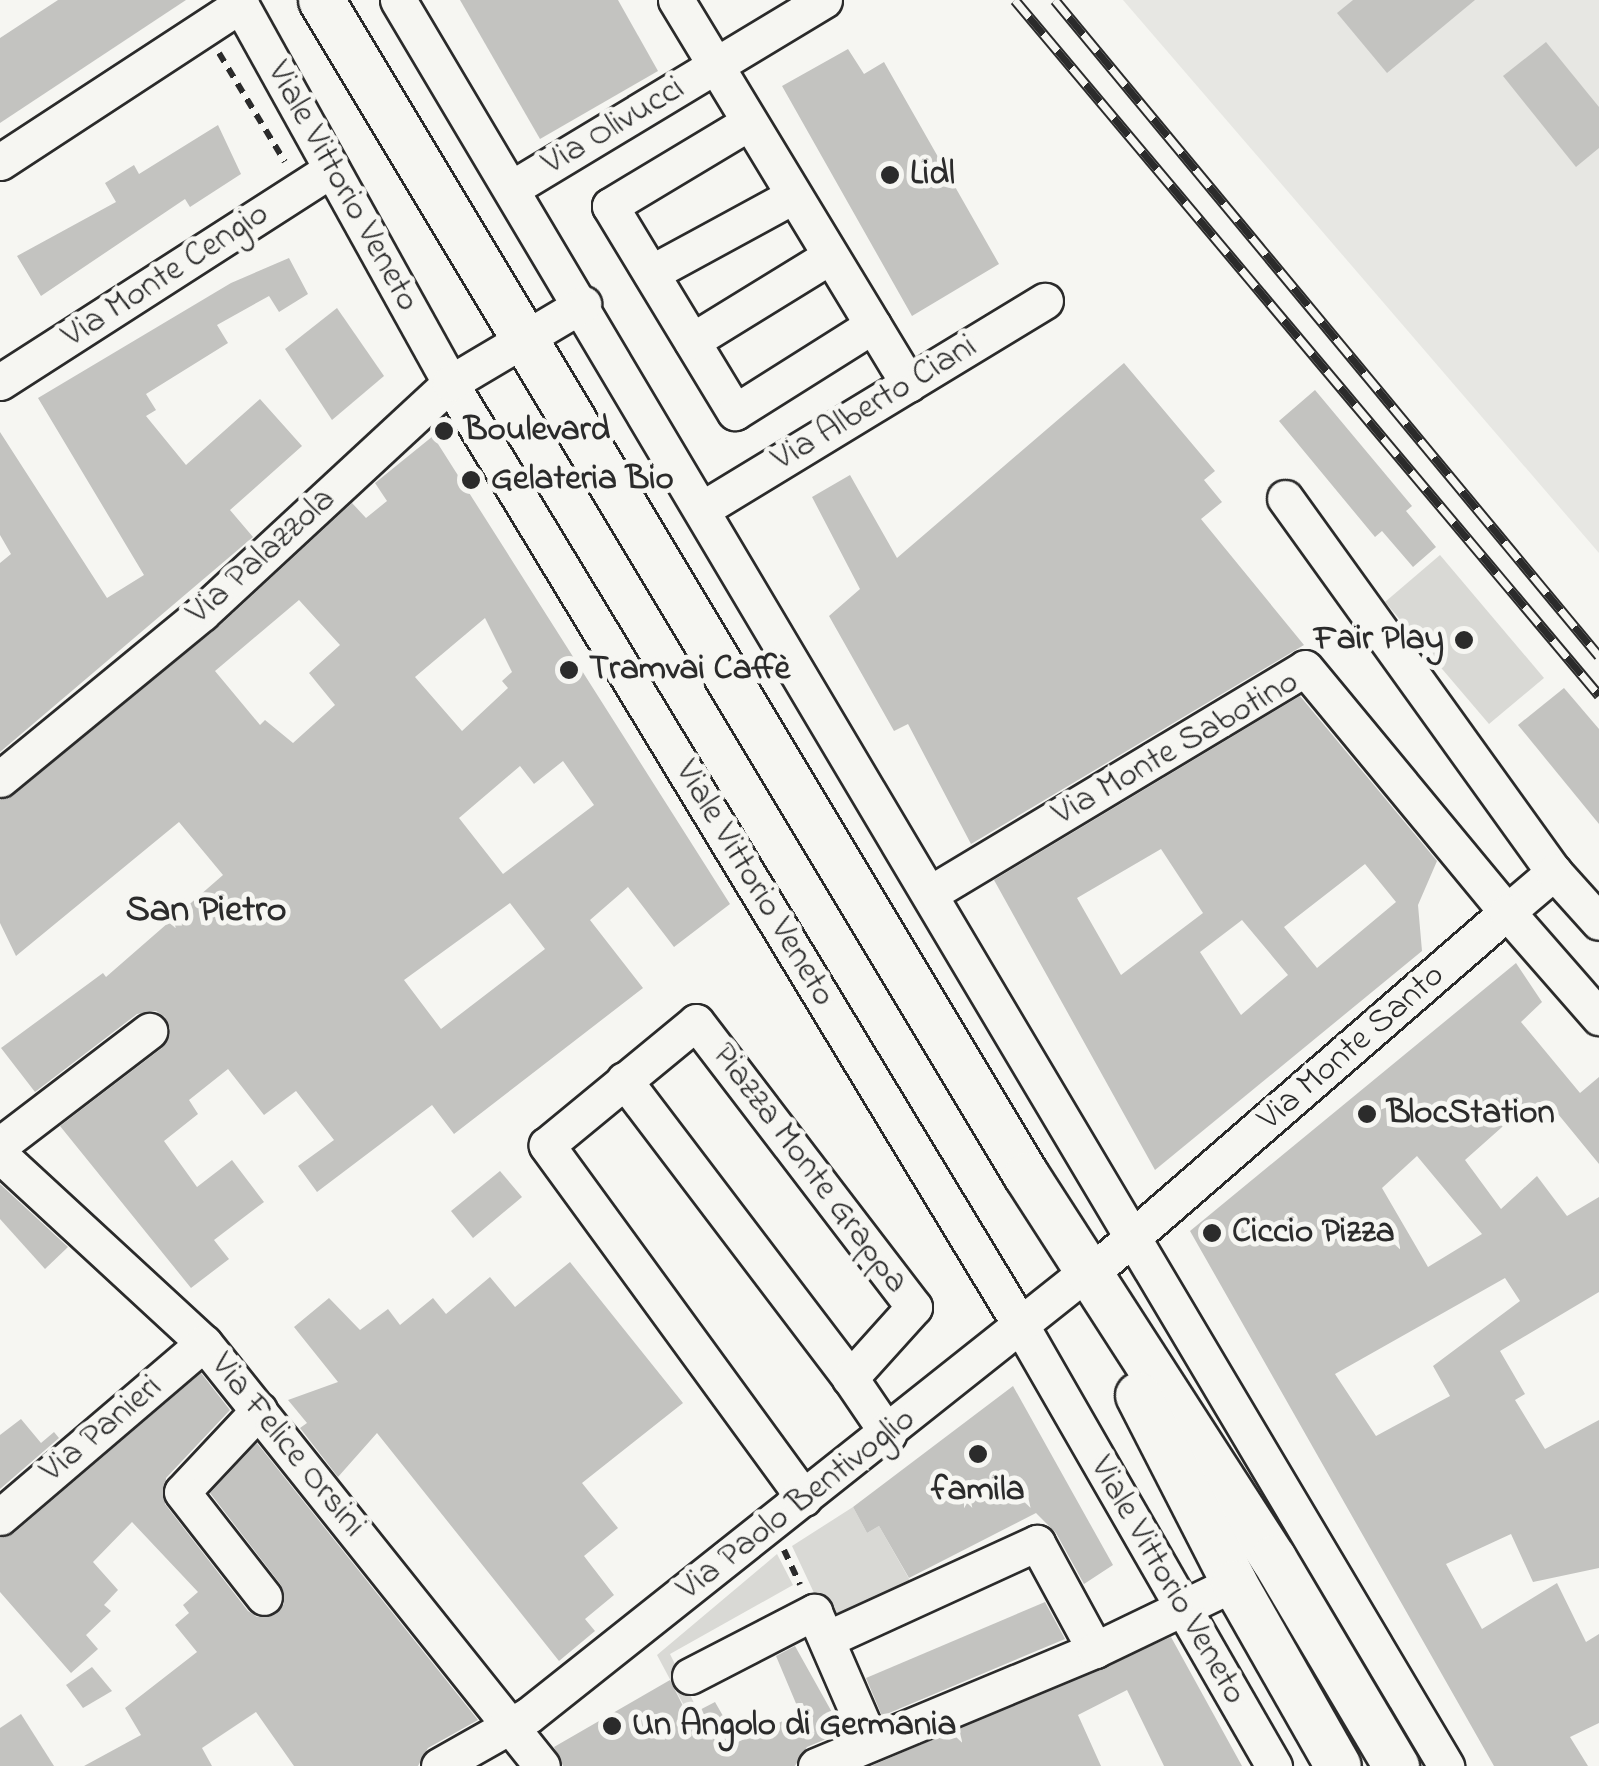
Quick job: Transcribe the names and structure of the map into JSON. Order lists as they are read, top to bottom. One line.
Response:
{"streets":{"main road":["Viale Vittorio Veneto"],"street":["Via Olivucci","Via Monte Cengio","Via Alberto Ciani","Via Palazzola","Via Monte Sabotino","Via Monte Santo","Piazza Monte Grappa","Via Panieri","Via Felice Orsini","Via Paolo Bentivoglio"]},"crossings":[["Via Olivucci","Viale Vittorio Veneto"],["Viale Vittorio Veneto","Via Monte Cengio"],["Viale Vittorio Veneto","Via Alberto Ciani"],["Viale Vittorio Veneto","Via Palazzola"],["Viale Vittorio Veneto","Via Monte Sabotino"],["Viale Vittorio Veneto","Via Monte Santo"],["Viale Vittorio Veneto","Via Paolo Bentivoglio"],["Via Monte Sabotino","Via Monte Santo"],["Via Monte Santo","Via Paolo Bentivoglio"],["Piazza Monte Grappa","Via Paolo Bentivoglio"],["Via Panieri","Via Felice Orsini"],["Via Felice Orsini","Via Paolo Bentivoglio"]],"districts":["San Pietro"],"places":["Lidl","Boulevard","Gelateria Bio","Fair Play","Tramvai Caffè","BlocStation","Ciccio Pizza","famila","Un Angolo di Germania"]}
